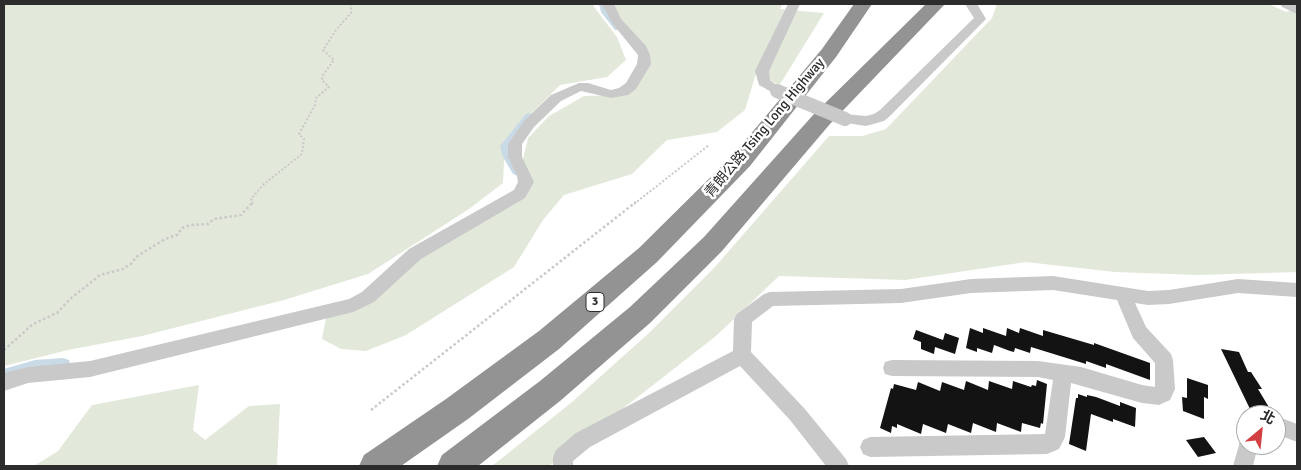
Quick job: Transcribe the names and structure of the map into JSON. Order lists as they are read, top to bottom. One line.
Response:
{"streets":{"highway":["青朗公路 Tsing Long Highway","3"]},"north":"top right"}
